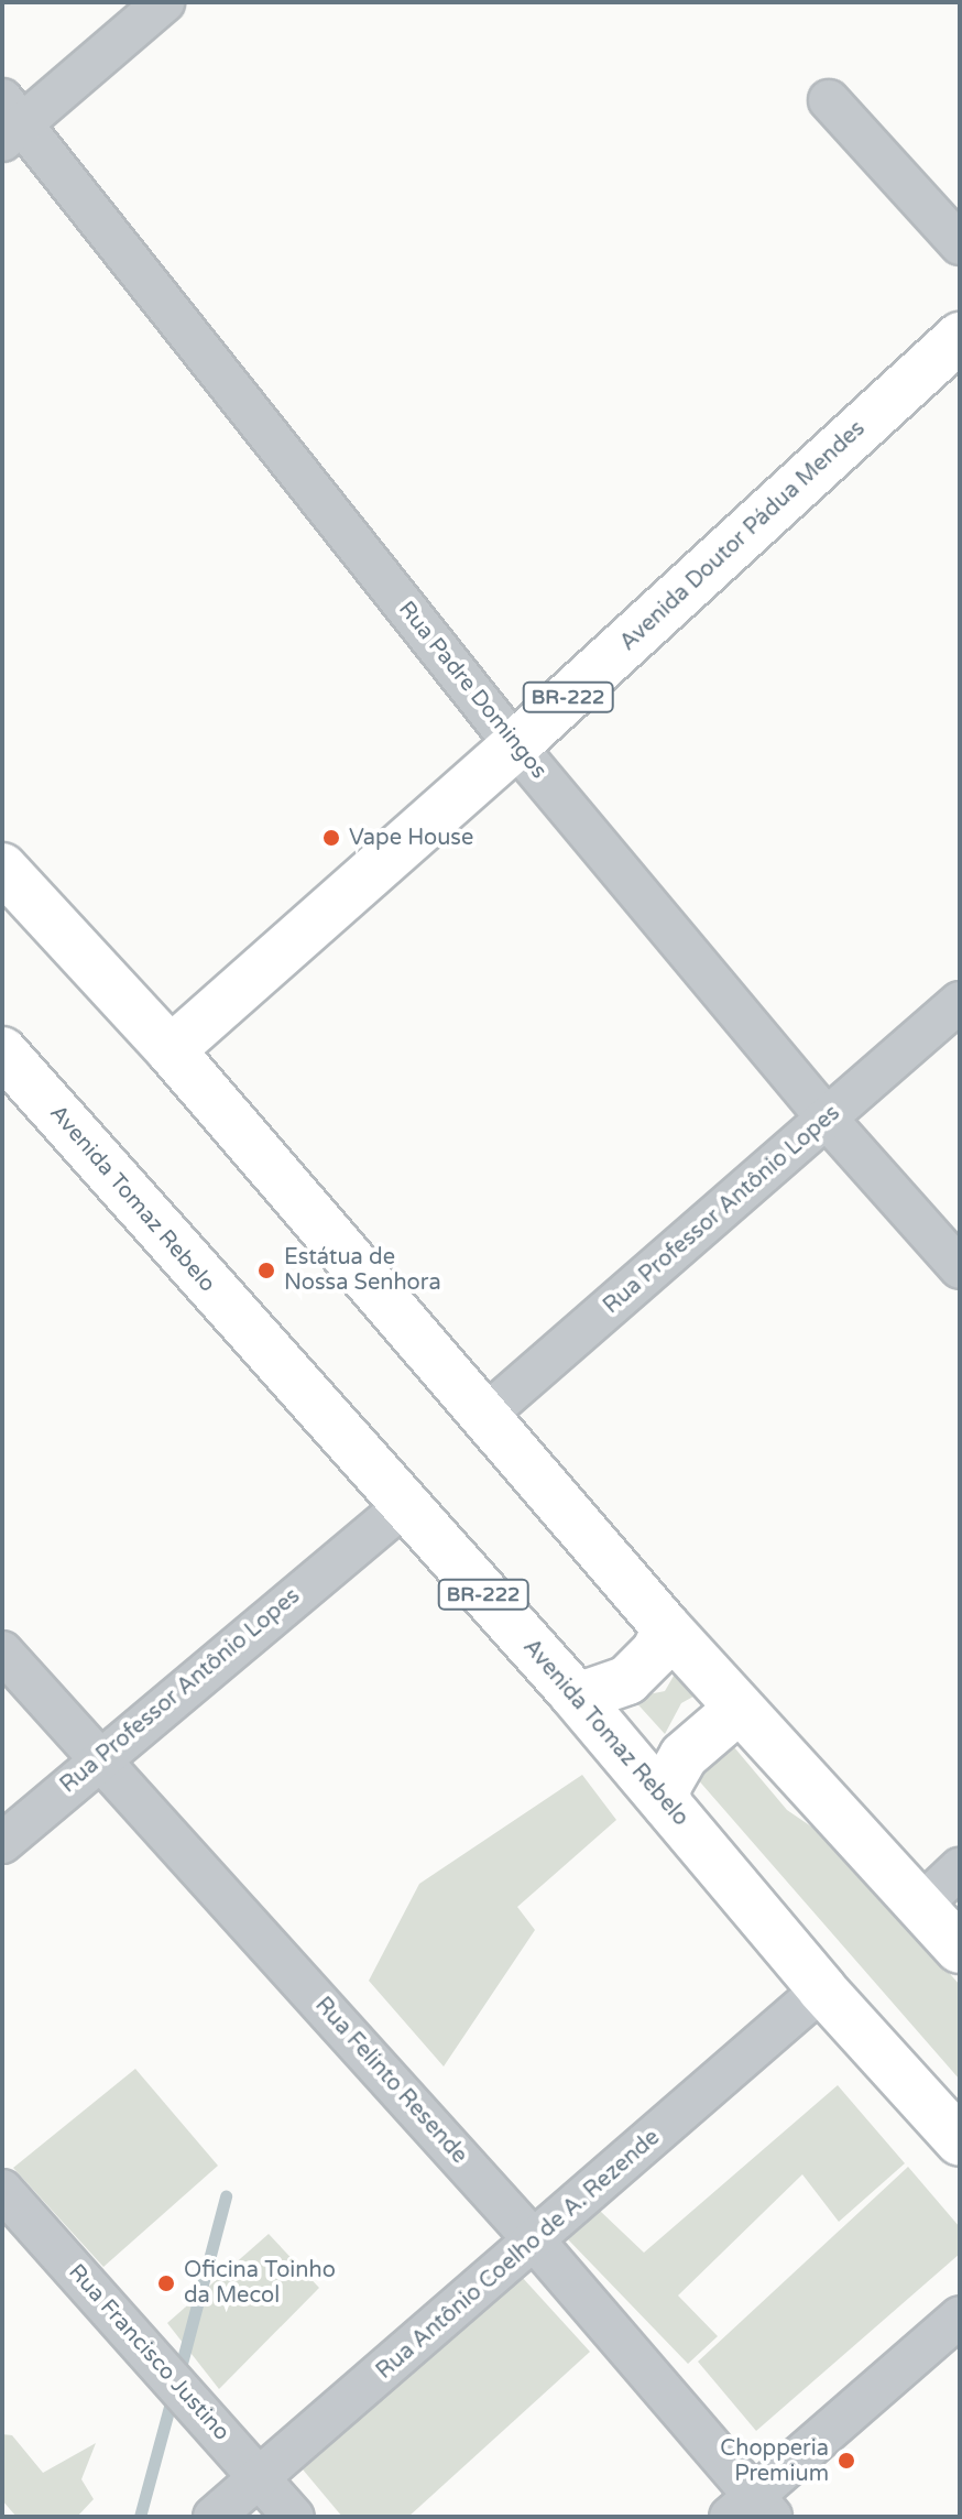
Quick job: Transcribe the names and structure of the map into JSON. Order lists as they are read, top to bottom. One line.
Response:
{"streets":{"main road":["Avenida Doutor Pádua Mendes","BR-222","Avenida Tomaz Rebelo"],"street":["Rua Padre Domingos","Rua Professor Antônio Lopes","Rua Felinto Resende","Rua Antônio Coelho de A. Rezende","Rua Francisco Justino"]},"crossings":[["Avenida Doutor Pádua Mendes","Rua Padre Domingos"],["Rua Padre Domingos","Rua Professor Antônio Lopes"],["Avenida Tomaz Rebelo","Rua Professor Antônio Lopes"],["Avenida Tomaz Rebelo","Rua Antônio Coelho de A. Rezende"],["Rua Professor Antônio Lopes","Rua Felinto Resende"],["Rua Felinto Resende","Rua Antônio Coelho de A. Rezende"],["Rua Antônio Coelho de A. Rezende","Rua Francisco Justino"]],"places":["Vape House","Estátua de Nossa Senhora","Oficina Toinho da Mecol","Chopperia Premium"]}
